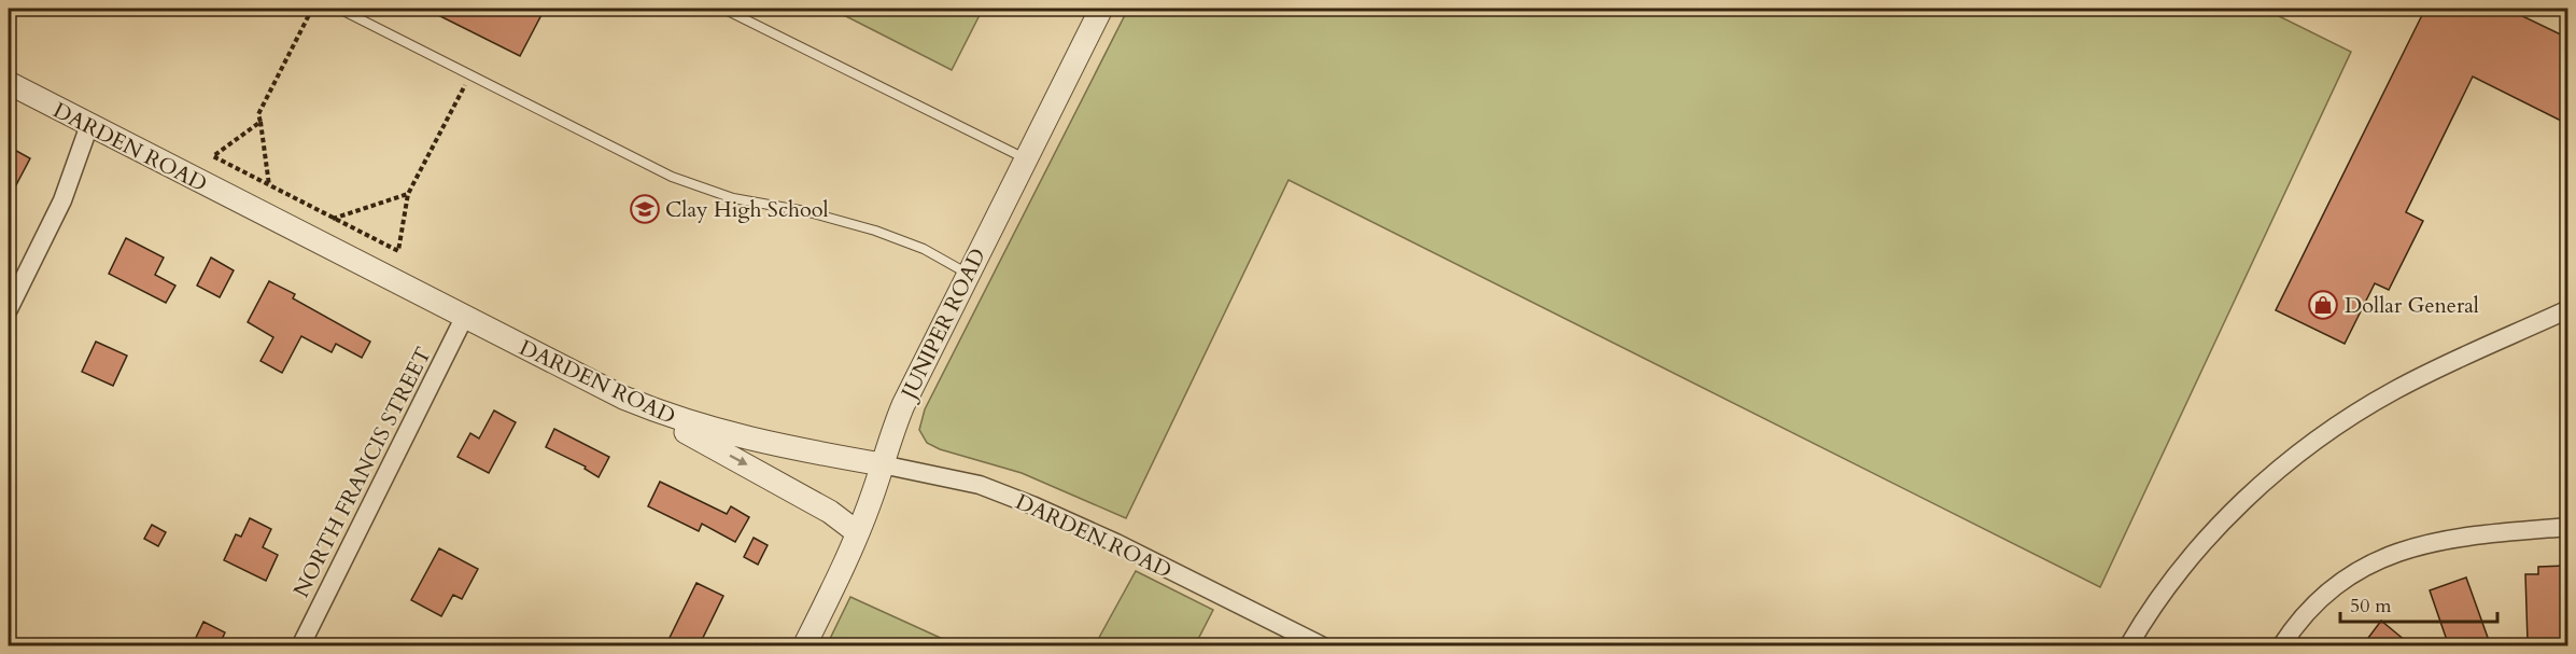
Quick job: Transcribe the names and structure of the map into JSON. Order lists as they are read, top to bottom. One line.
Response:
{"streets":{"street":["DARDEN ROAD","JUNIPER ROAD","NORTH FRANCIS STREET"]},"crossings":[["DARDEN ROAD","JUNIPER ROAD"],["DARDEN ROAD","NORTH FRANCIS STREET"]],"places":{"school or university":["Clay High School"],"shop":["Dollar General"]},"scale_bar":"50 m"}
